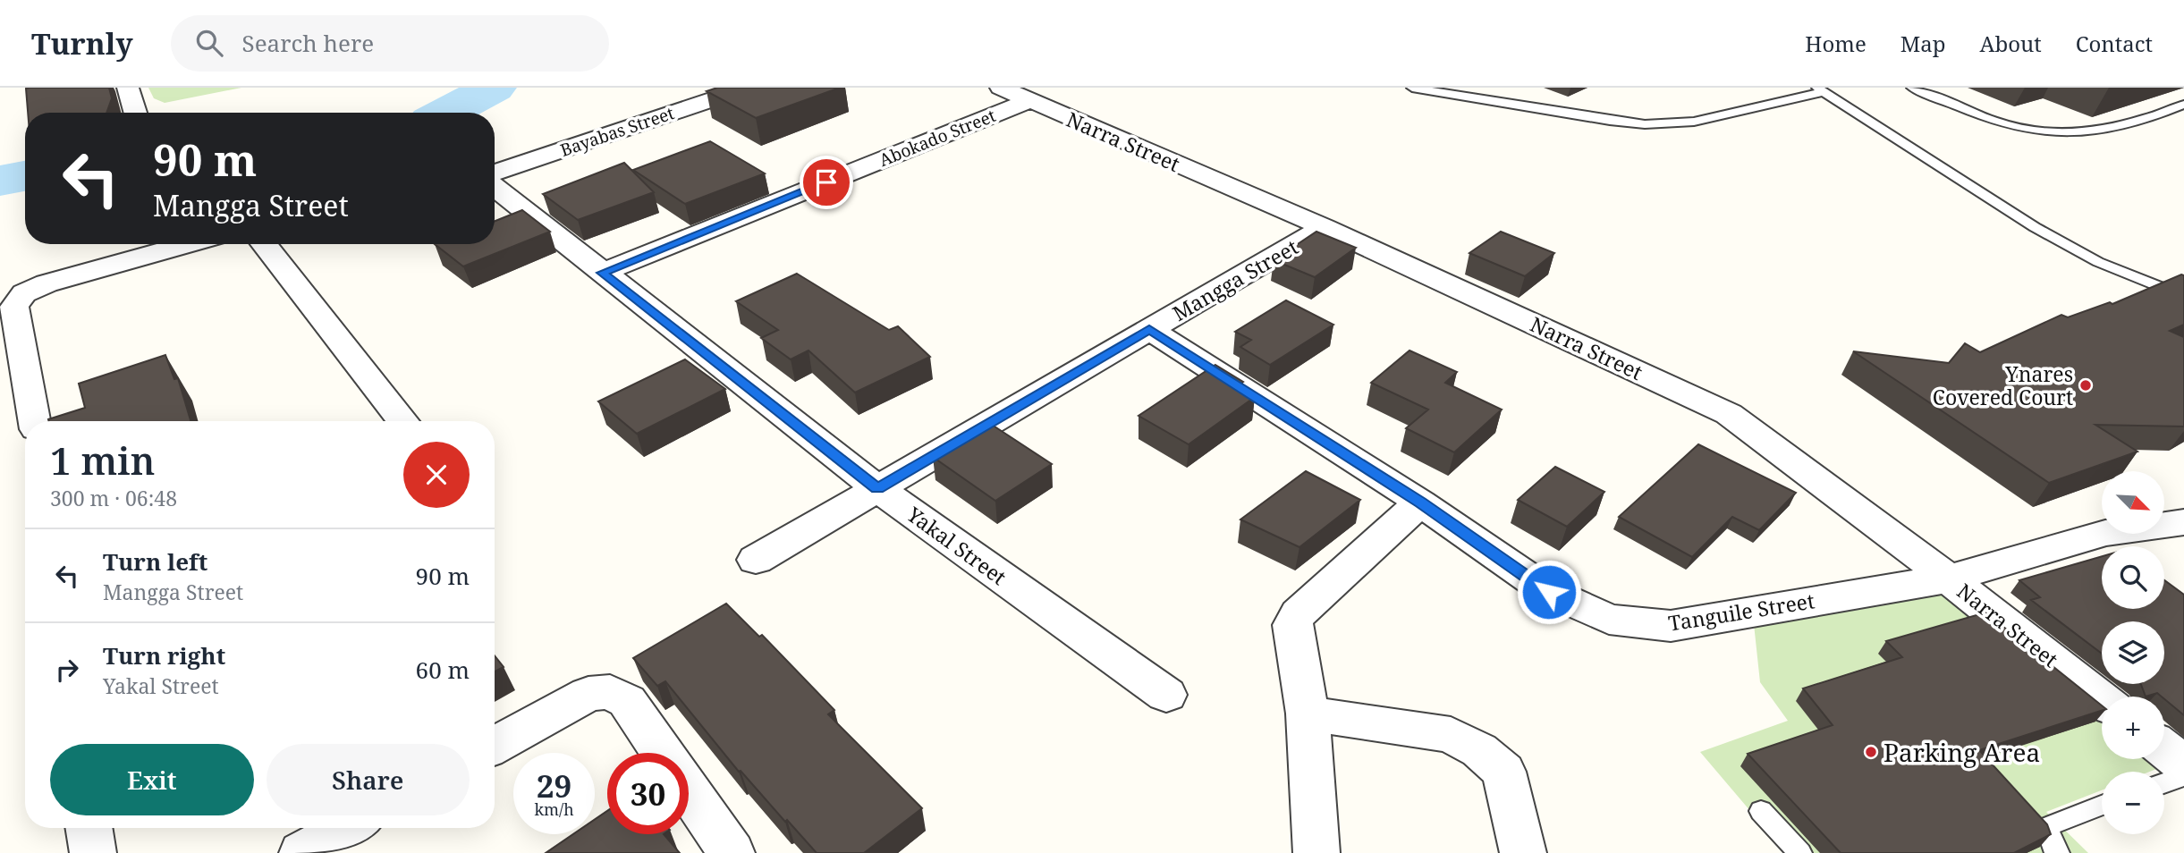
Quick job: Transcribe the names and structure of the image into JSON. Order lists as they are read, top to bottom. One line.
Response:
{"streets":{"street":["Bayabas Street","Abokado Street","Narra Street","Mangga Street","Yakal Street","Tanguile Street"]},"crossings":[["Abokado Street","Narra Street"],["Abokado Street","Yakal Street"],["Narra Street","Mangga Street"],["Narra Street","Tanguile Street"],["Mangga Street","Yakal Street"],["Mangga Street","Tanguile Street"]],"places":["Ynares Covered Court","Parking Area"],"north":"bottom right","page":{"header":"Turnly","search":"Search here","nav":["Home","Map","About","Contact"],"turn":["90 m","Mangga Street"],"heading":["1 min","300 m · 06:48"],"map_buttons":["+","−"],"list":[{"name":"Turn left","note":"Mangga Street","value":"90 m"},{"name":"Turn right","note":"Yakal Street","value":"60 m"}],"buttons":["Exit","Share"],"speed":"29 km/h","limit":"30"}}
